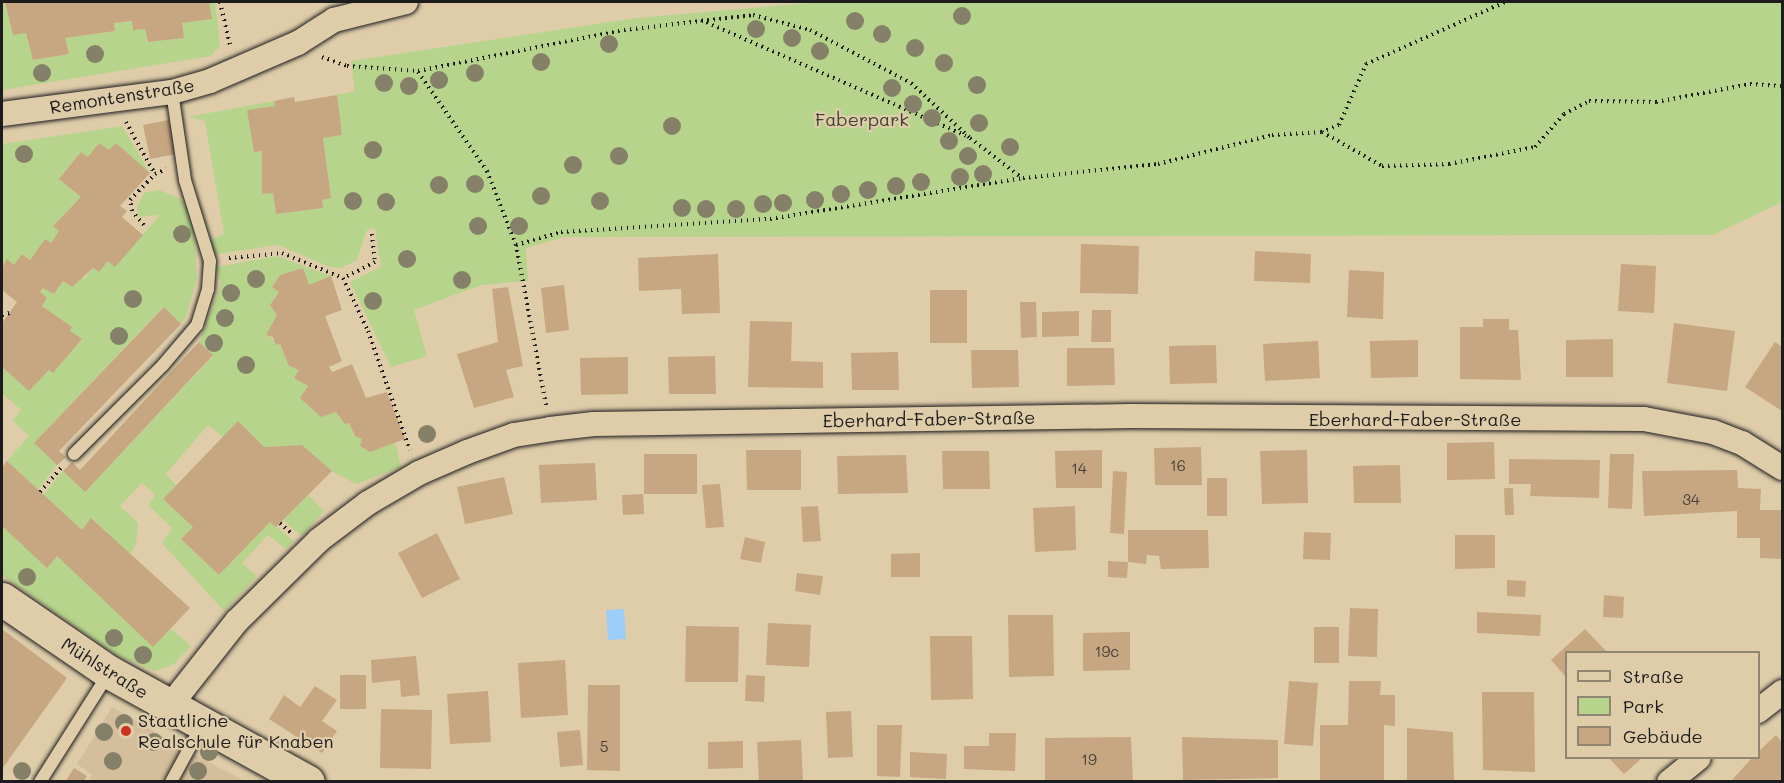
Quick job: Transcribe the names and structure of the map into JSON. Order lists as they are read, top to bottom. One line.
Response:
{"streets":{"street":["Remontenstraße","Eberhard-Faber-Straße","Mühlstraße"]},"crossings":[["Eberhard-Faber-Straße","Mühlstraße"]],"parks":["Faberpark"],"places":["Staatliche Realschule für Knaben"],"house_numbers":["16","14","34","19c","5","19"],"legend":["Straße","Park","Gebäude"]}
